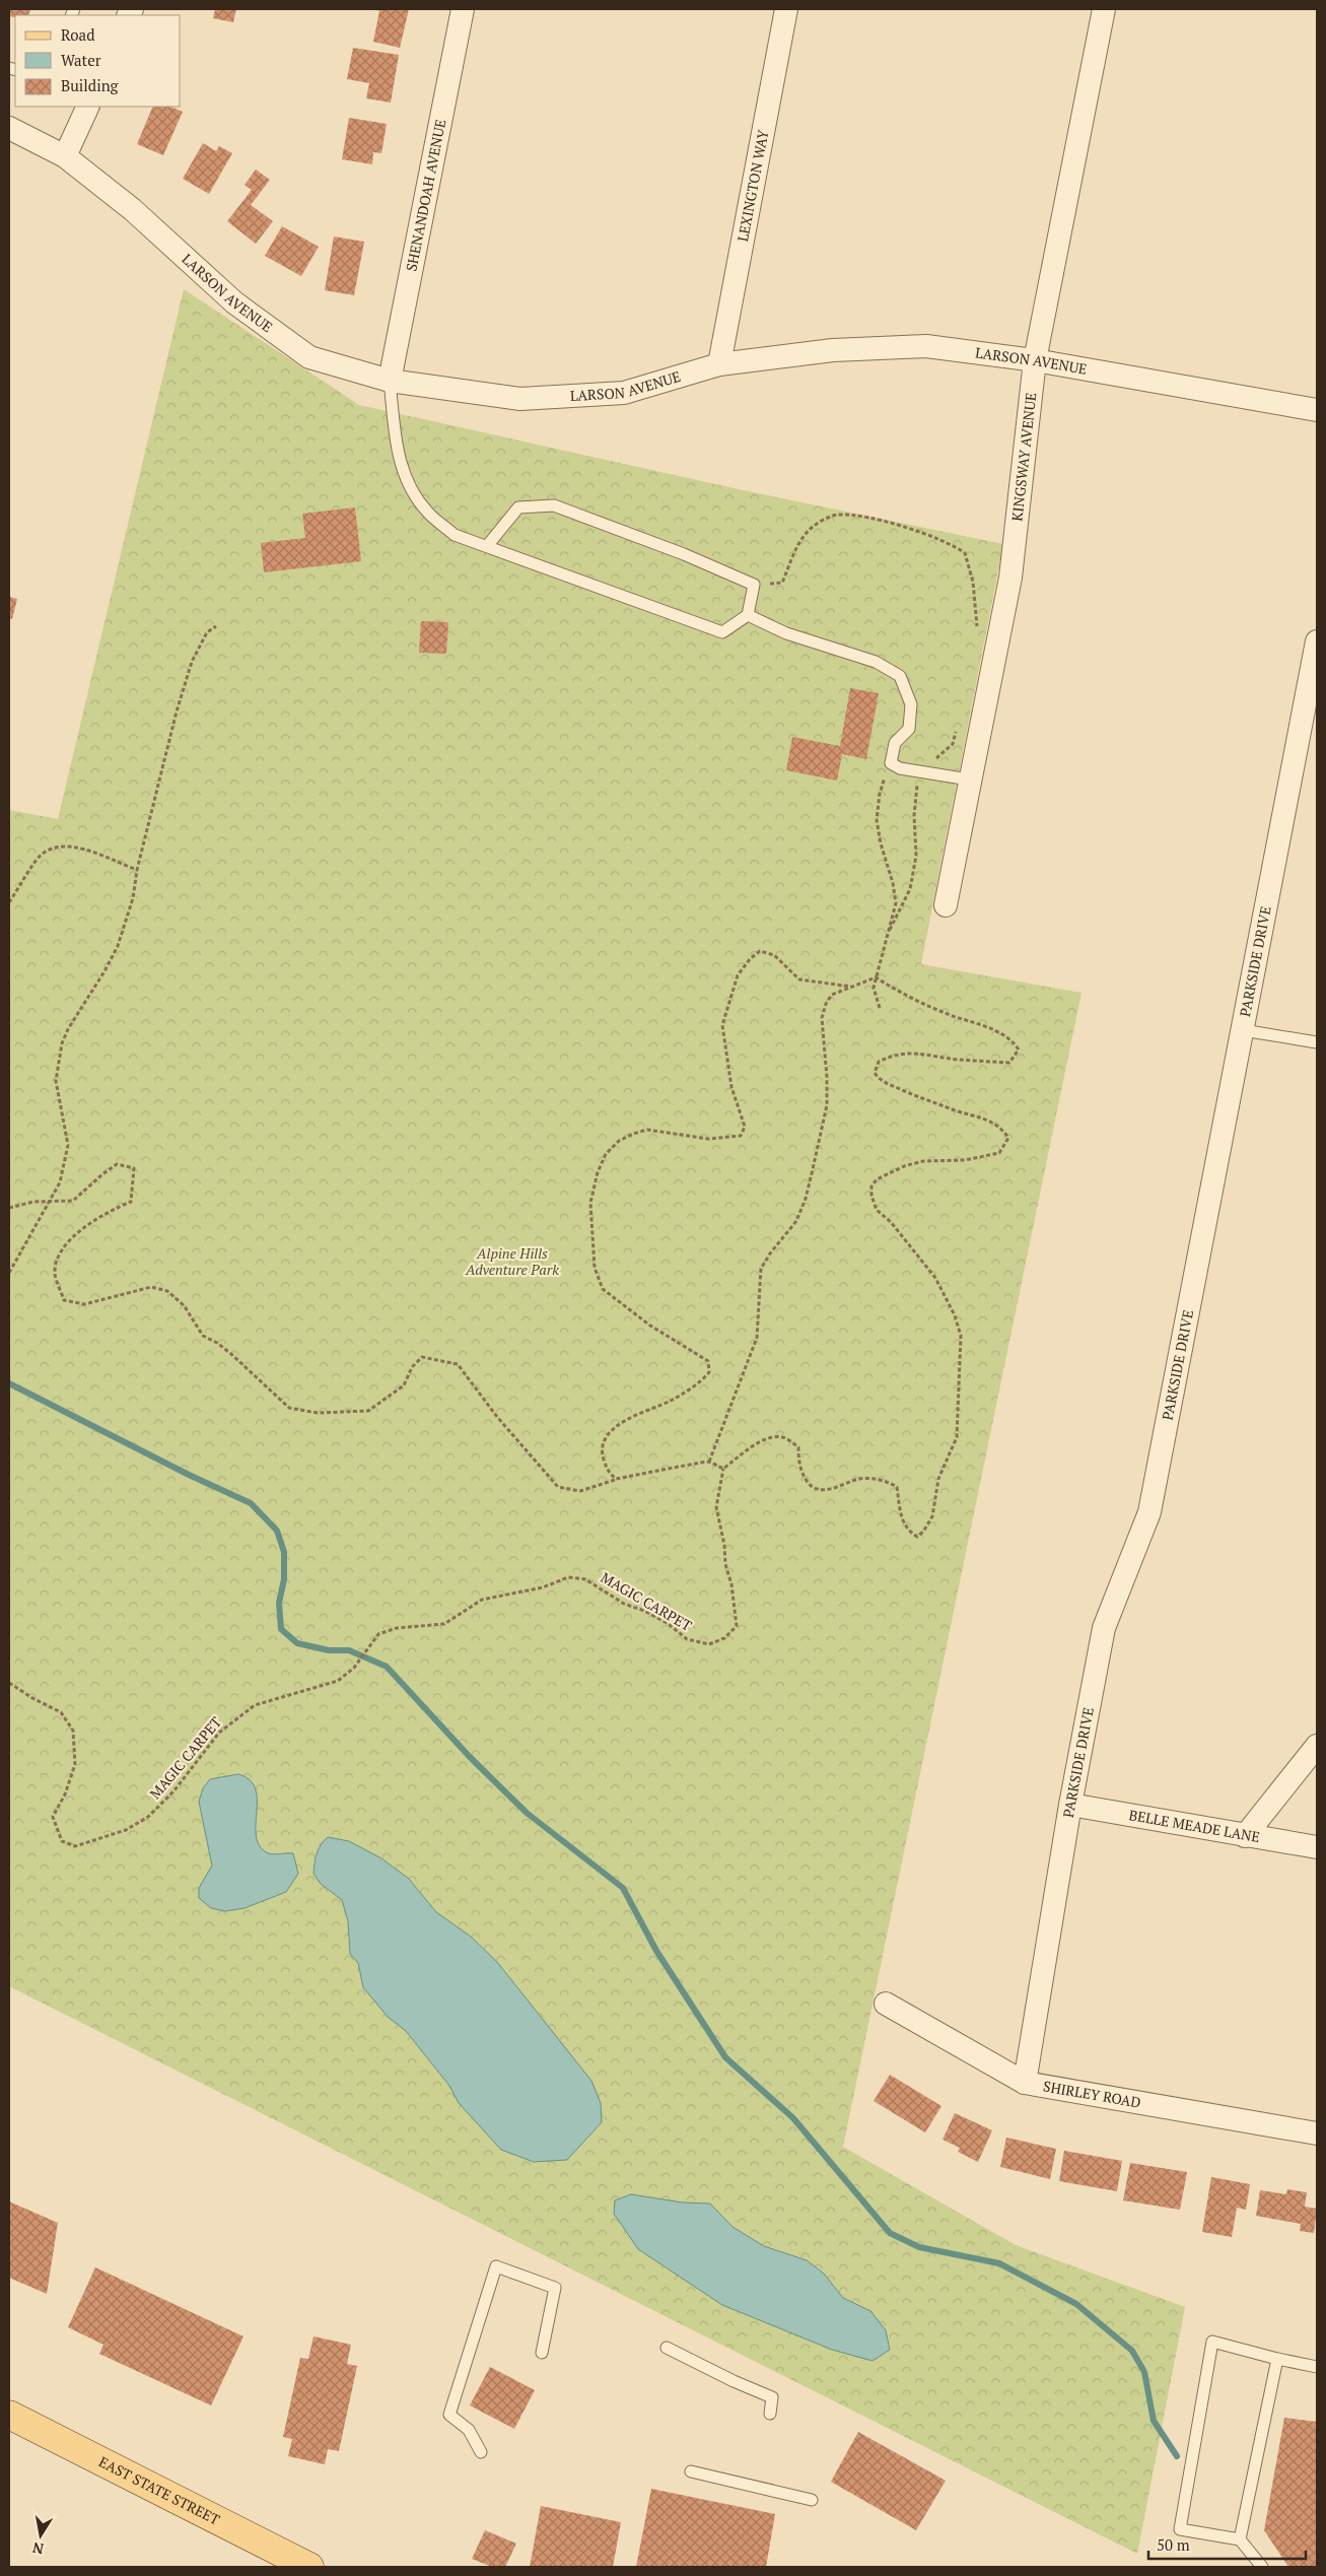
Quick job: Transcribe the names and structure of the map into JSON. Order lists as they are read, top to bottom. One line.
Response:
{"streets":{"main road":["EAST STATE STREET"],"street":["LEXINGTON WAY","SHENANDOAH AVENUE","LARSON AVENUE","KINGSWAY AVENUE","PARKSIDE DRIVE","BELLE MEADE LANE","SHIRLEY ROAD"],"path":["MAGIC CARPET"]},"crossings":[["LEXINGTON WAY","LARSON AVENUE"],["SHENANDOAH AVENUE","LARSON AVENUE"],["LARSON AVENUE","KINGSWAY AVENUE"],["PARKSIDE DRIVE","BELLE MEADE LANE"],["PARKSIDE DRIVE","SHIRLEY ROAD"]],"parks":["Alpine Hills Adventure Park"],"legend":["Road","Water","Building"],"scale_bar":"50 m","north":"bottom"}
